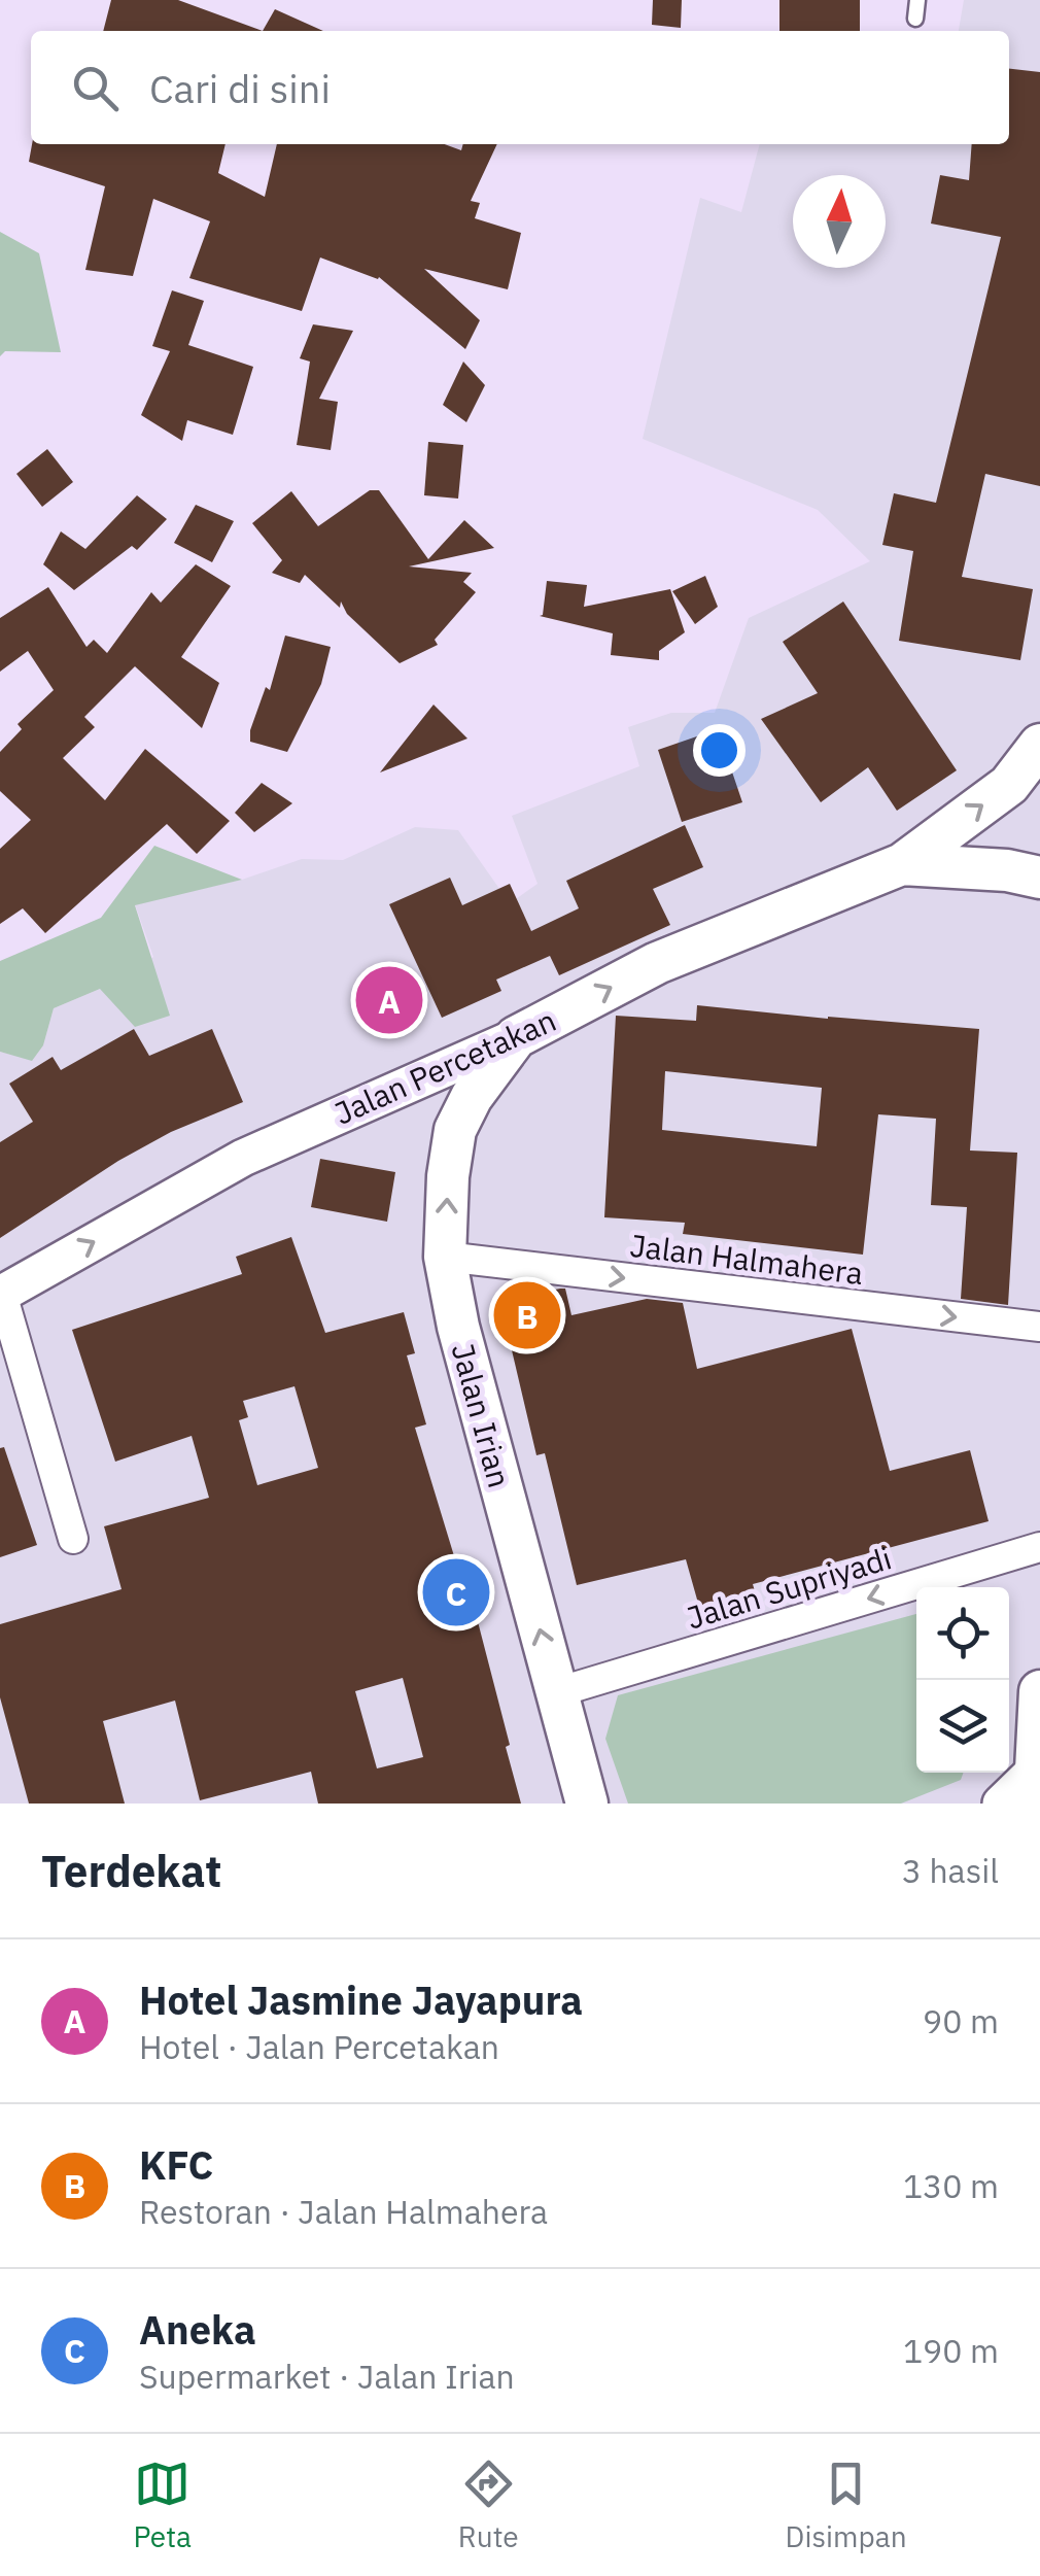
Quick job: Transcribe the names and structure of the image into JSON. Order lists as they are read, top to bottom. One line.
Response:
{"streets":{"main road":["Jalan Percetakan","Jalan Irian"],"street":["Jalan Halmahera","Jalan Supriyadi"]},"crossings":[["Jalan Percetakan","Jalan Irian"],["Jalan Halmahera","Jalan Irian"],["Jalan Irian","Jalan Supriyadi"]],"one_way":["Jalan Percetakan","Jalan Halmahera","Jalan Irian","Jalan Supriyadi"],"north":"top","page":{"search":"Cari di sini","pins":["A","B","C"],"heading":["Terdekat","3 hasil"],"list":[{"mark":"A","name":"Hotel Jasmine Jayapura","note":"Hotel · Jalan Percetakan","value":"90 m"},{"mark":"B","name":"KFC","note":"Restoran · Jalan Halmahera","value":"130 m"},{"mark":"C","name":"Aneka","note":"Supermarket · Jalan Irian","value":"190 m"}],"nav":["Peta","Rute","Disimpan"]}}
